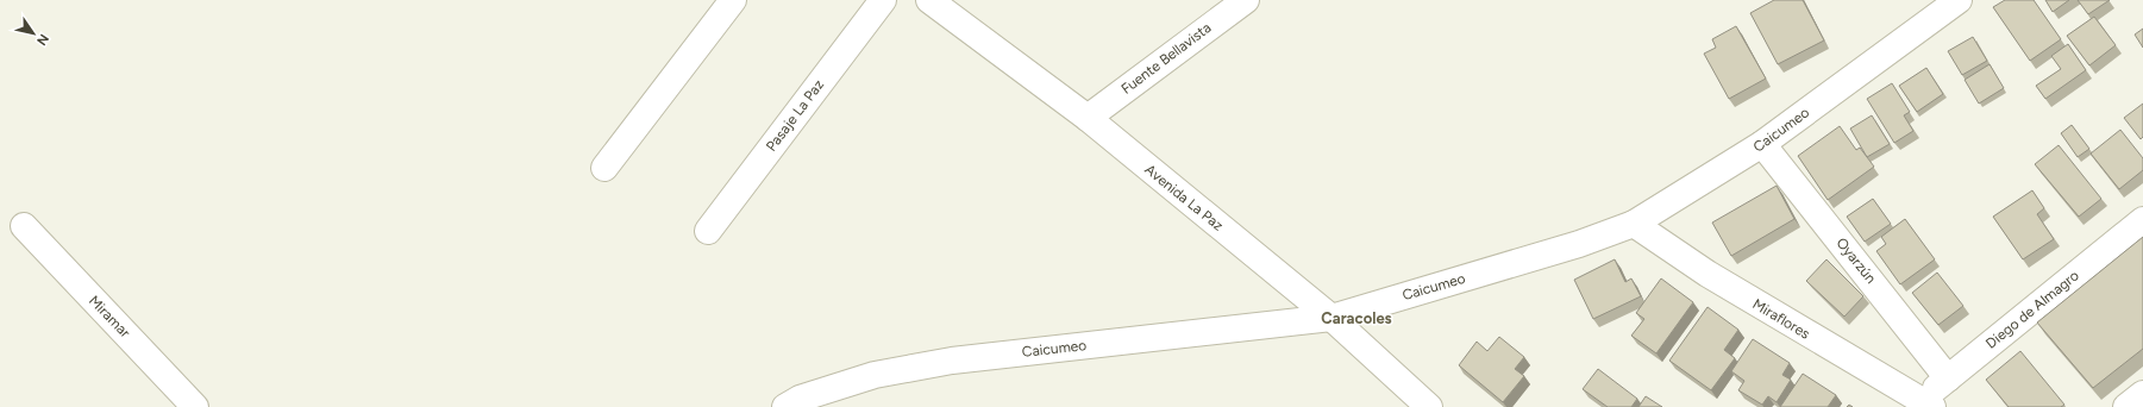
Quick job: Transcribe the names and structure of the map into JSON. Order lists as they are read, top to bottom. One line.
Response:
{"streets":{"street":["Fuente Bellavista","Pasaje La Paz","Caicumeo","Avenida La Paz","Oyarzún","Diego de Almagro","Miramar","Miraflores"]},"crossings":[["Fuente Bellavista","Avenida La Paz"],["Caicumeo","Avenida La Paz"],["Caicumeo","Oyarzún"],["Caicumeo","Miraflores"],["Oyarzún","Diego de Almagro"],["Diego de Almagro","Miraflores"]],"districts":["Caracoles"],"north":"bottom right"}
